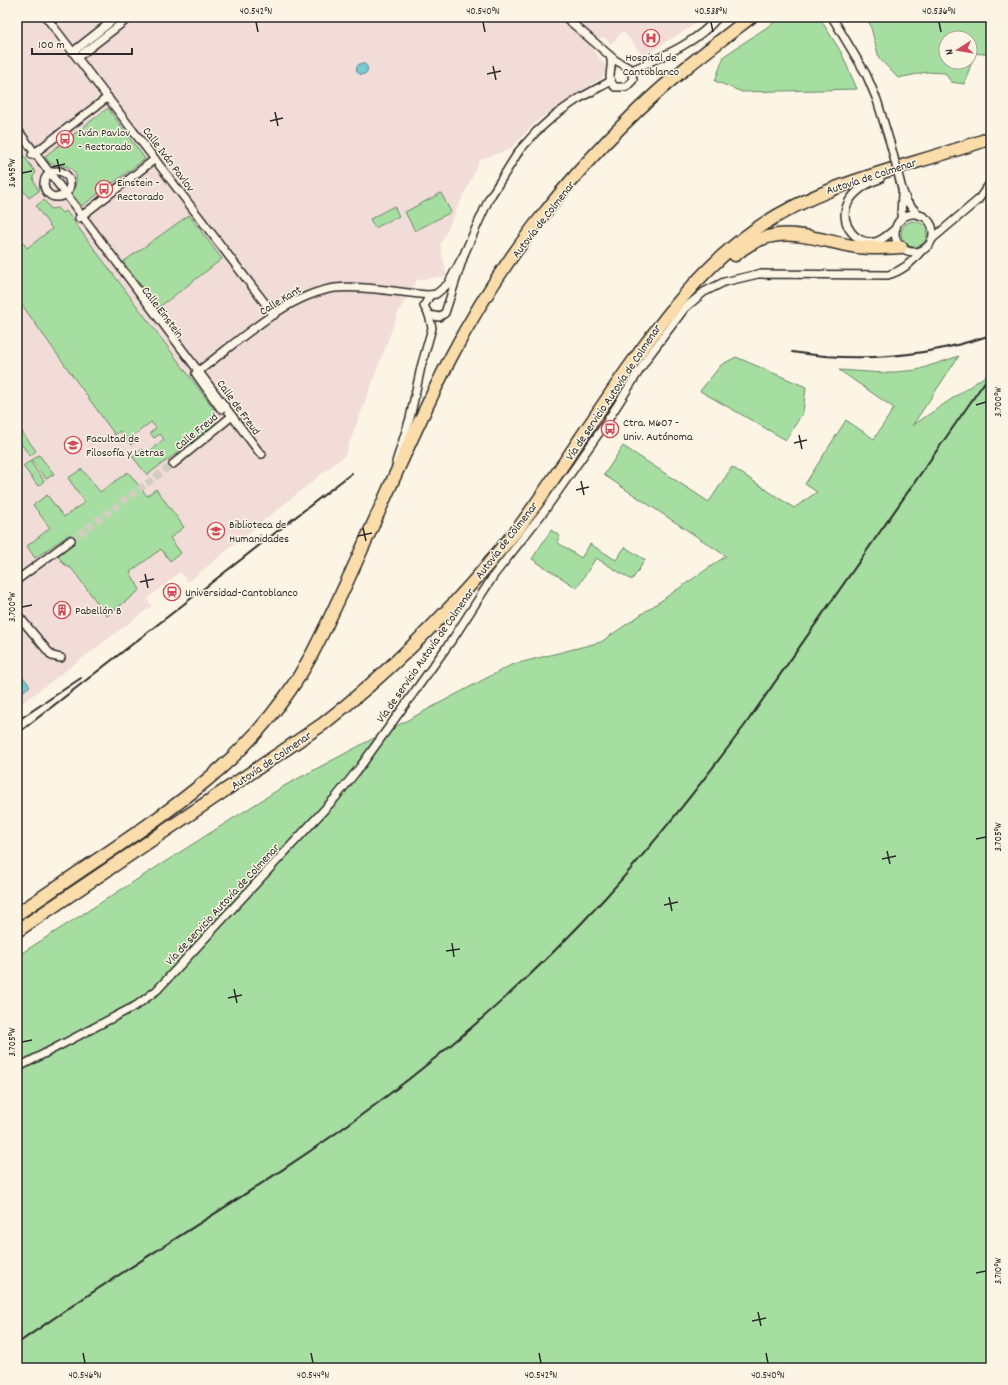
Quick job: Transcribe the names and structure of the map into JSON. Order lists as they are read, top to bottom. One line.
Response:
{"streets":{"highway":["Autovía de Colmenar"],"street":["Calle Iván Pavlov","Calle Kant","Calle Einstein","Vía de servicio Autovía de Colmenar","Calle de Freud","Calle Freud"]},"crossings":[["Calle Iván Pavlov","Calle Kant"],["Calle Kant","Calle Einstein"],["Calle Einstein","Calle de Freud"],["Calle Einstein","Calle Freud"],["Calle de Freud","Calle Freud"]],"places":{"hospital":["Hospital de Cantoblanco"],"bus stop":["Iván Pavlov - Rectorado","Einstein - Rectorado","Ctra. M607 - Univ. Autónoma"],"school or university":["Facultad de Filosofía y Letras","Biblioteca de Humanidades"],"station":["Universidad-Cantoblanco"],"building":["Pabellón B"]},"scale_bar":"100 m","north":"left","coordinates":["40.542°N","40.540°N","40.538°N","40.536°N","3.695°W","3.700°W","3.705°W","3.710°W","40.546°N","40.544°N"]}
